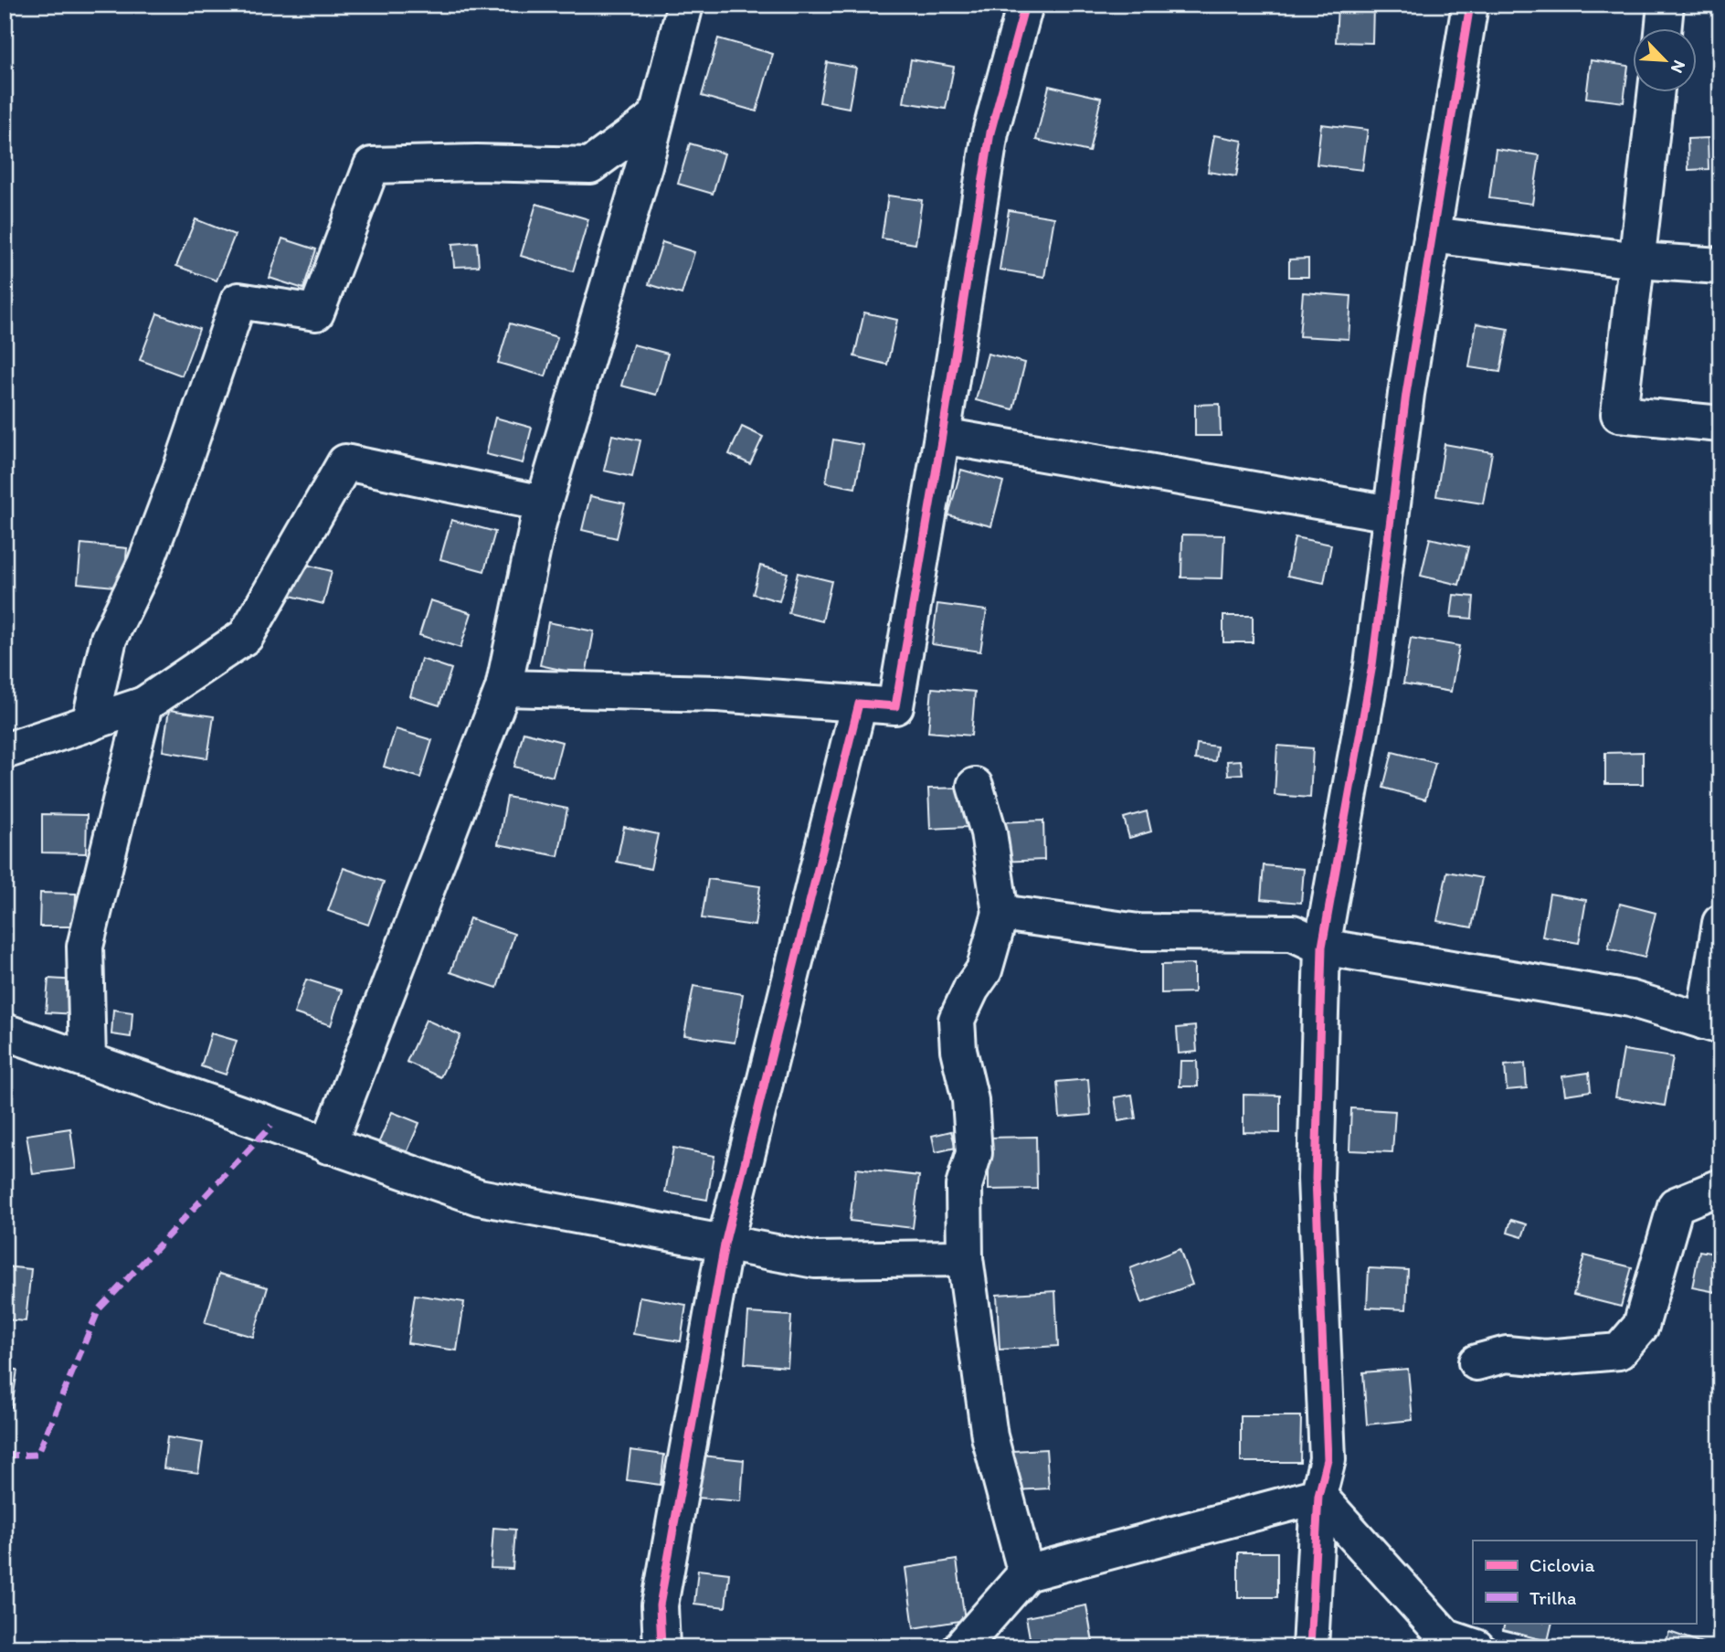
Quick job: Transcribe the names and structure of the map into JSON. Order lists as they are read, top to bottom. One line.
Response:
{"legend":["Ciclovia","Trilha"],"north":"bottom right"}
